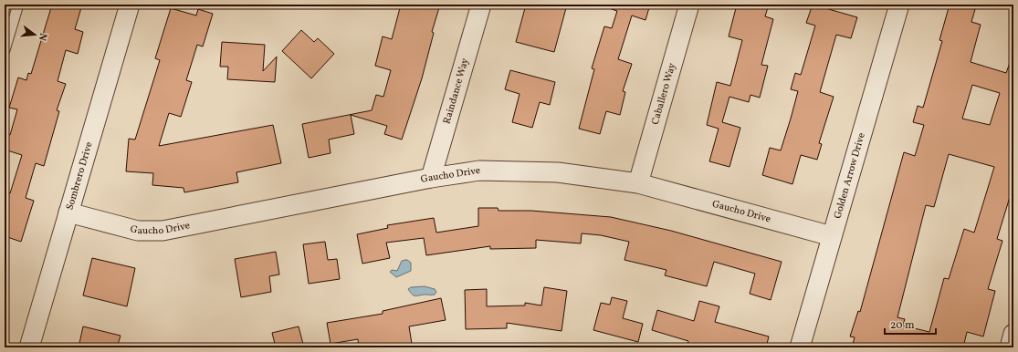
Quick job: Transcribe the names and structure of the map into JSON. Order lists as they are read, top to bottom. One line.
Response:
{"streets":{"street":["Raindance Way","Caballero Way","Sombrero Drive","Gaucho Drive","Golden Arrow Drive"]},"crossings":[["Raindance Way","Gaucho Drive"],["Caballero Way","Gaucho Drive"],["Sombrero Drive","Gaucho Drive"],["Gaucho Drive","Golden Arrow Drive"]],"scale_bar":"20 m","north":"right"}
